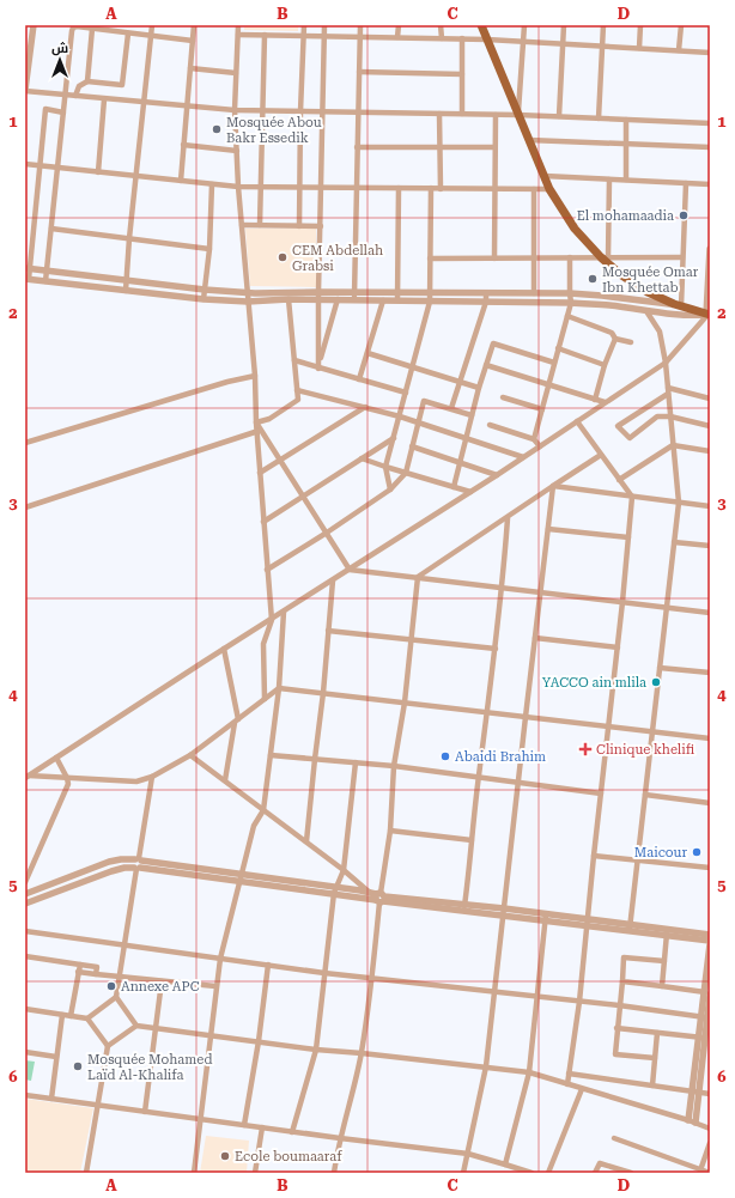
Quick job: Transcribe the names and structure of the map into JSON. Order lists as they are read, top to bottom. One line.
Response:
{"places":{"other":["Mosquée Abou Bakr Essedik","El mohamaadia","CEM Abdellah Grabsi","Mosquée Omar Ibn Khettab","YACCO ain mlila","Abaidi Brahim","Maicour","Annexe APC","Mosquée Mohamed Laïd Al-Khalifa","Ecole boumaaraf"],"health":["Clinique khelifi"]},"north":"top","grid":{"columns":["A","B","C","D"],"rows":["1","2","3","4","5","6"]}}
